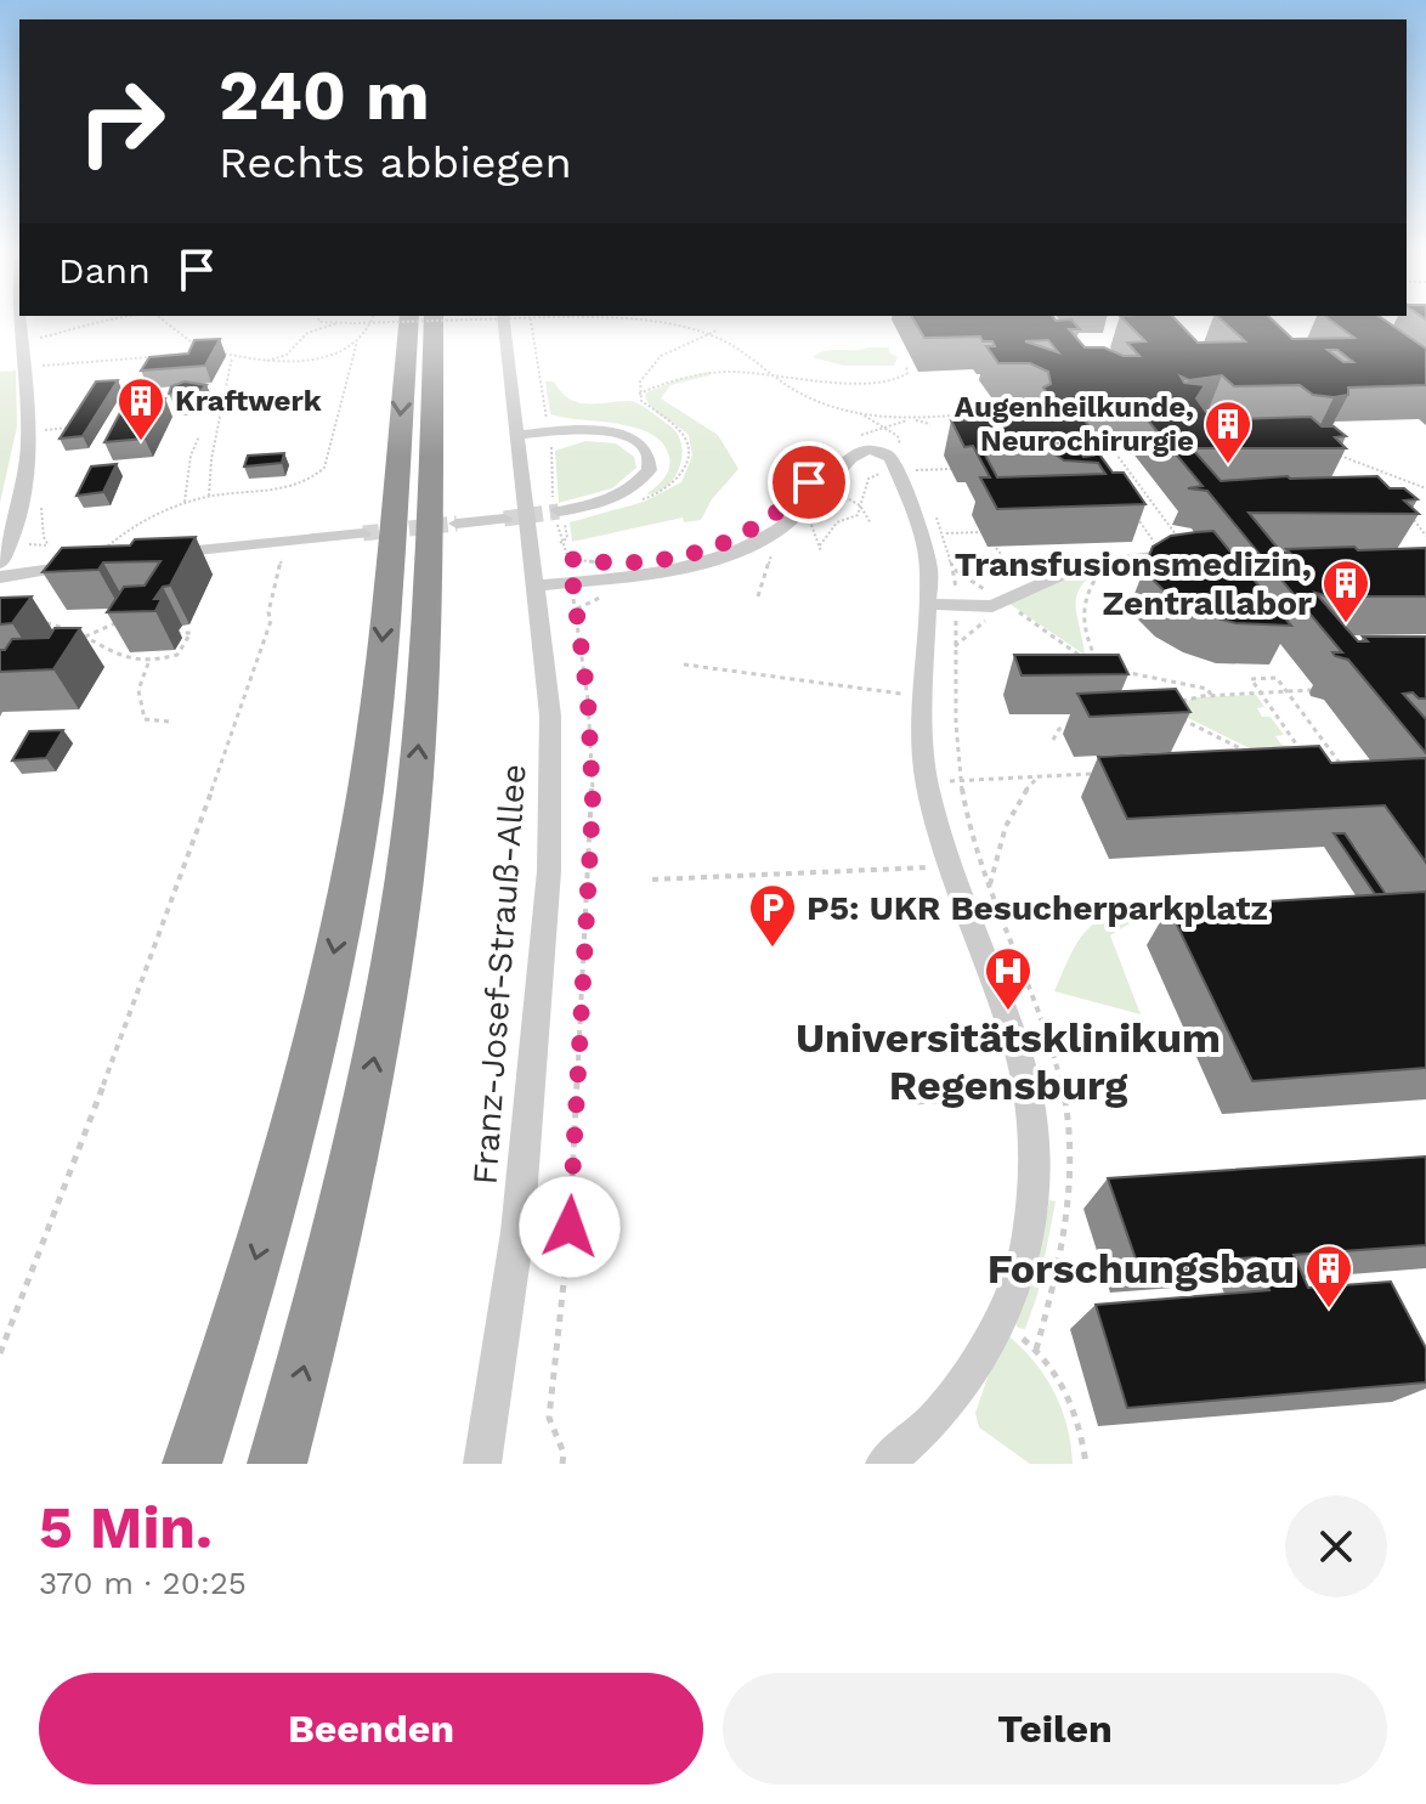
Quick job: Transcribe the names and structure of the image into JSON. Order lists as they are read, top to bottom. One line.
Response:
{"streets":{"street":["Franz-Josef-Strauß-Allee"]},"places":{"building":["Kraftwerk","Augenheilkunde, Neurochirurgie","Transfusionsmedizin, Zentrallabor","Forschungsbau"],"parking":["P5: UKR Besucherparkplatz"],"hospital":["Universitätsklinikum Regensburg"]},"page":{"turn":["240 m","Rechts abbiegen"],"then":"Dann","heading":["5 Min.","370 m · 20:25"],"buttons":["Beenden","Teilen"]}}
